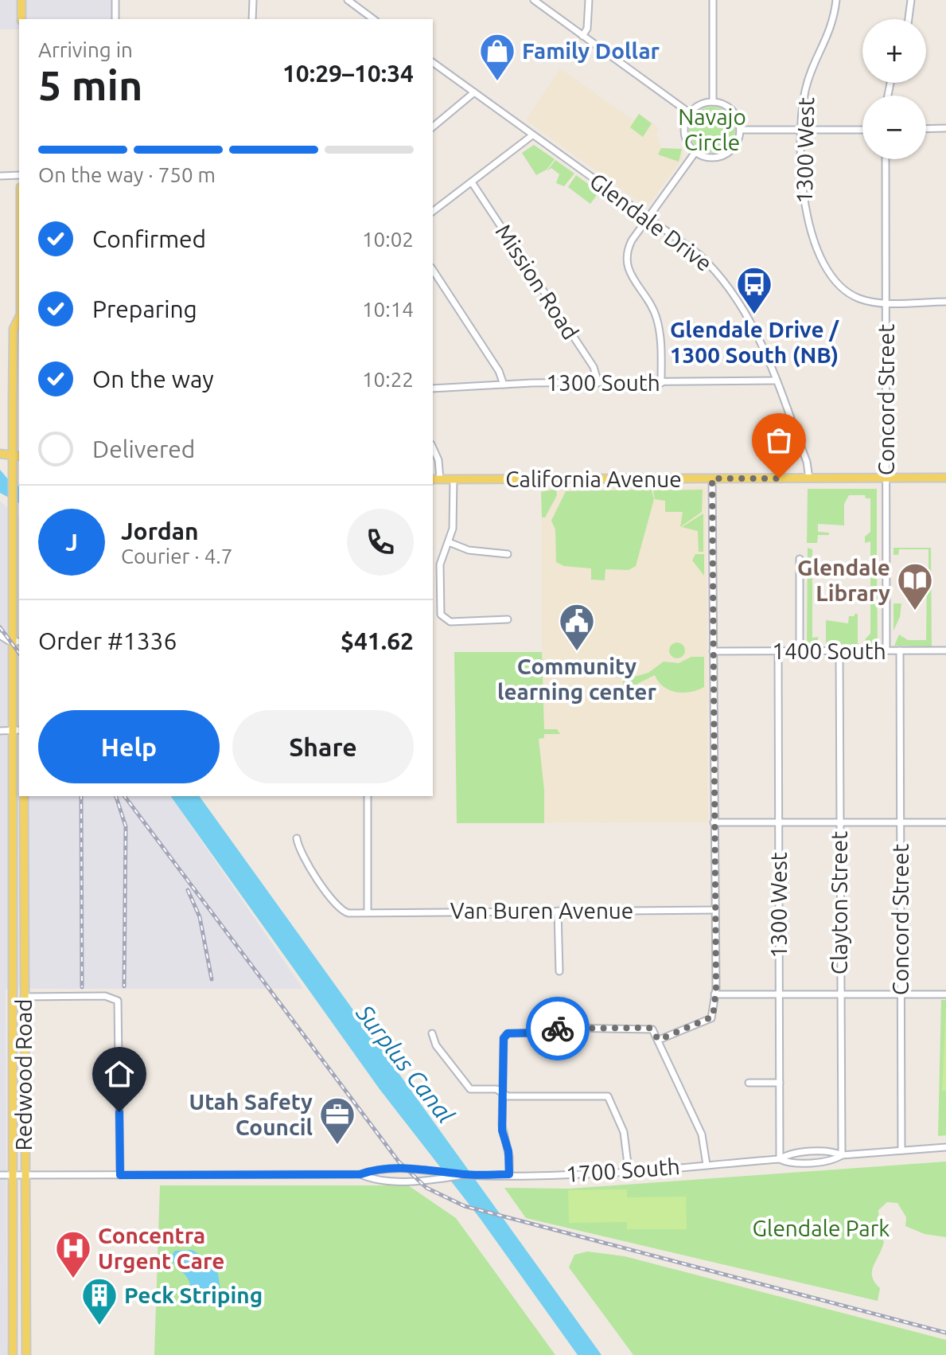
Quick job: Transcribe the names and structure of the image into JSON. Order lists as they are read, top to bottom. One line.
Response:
{"streets":{"main road":["California Avenue","Redwood Road"],"street":["1300 West","Glendale Drive","Mission Road","1300 South","Concord Street","1400 South","Clayton Street","Van Buren Avenue","1700 South"]},"crossings":[["1300 West","Concord Street"],["1300 West","1400 South"],["1300 West","1700 South"],["Glendale Drive","1300 South"],["Glendale Drive","California Avenue"],["Mission Road","1300 South"],["Concord Street","California Avenue"],["Concord Street","1400 South"],["Concord Street","1700 South"],["1400 South","Clayton Street"],["Clayton Street","1700 South"],["Redwood Road","1700 South"]],"water":["Surplus Canal"],"parks":["Navajo Circle","Glendale Park"],"places":{"shop":["Family Dollar"],"bus stop":["Glendale Drive / 1300 South (NB)"],"library":["Glendale Library"],"public building":["Community learning center"],"office":["Utah Safety Council"],"hospital":["Concentra Urgent Care"],"building":["Peck Striping"]},"page":{"map_buttons":["+","−"],"heading":["5 min","Arriving in","10:29–10:34"],"panel":["Jordan","Courier · 4.7","Order #1336","$41.62"],"bar":"On the way · 750 m","list":[["Confirmed","10:02"],["Preparing","10:14"],["On the way","10:22"],"Delivered"],"round":"J","buttons":["Help","Share"]}}
